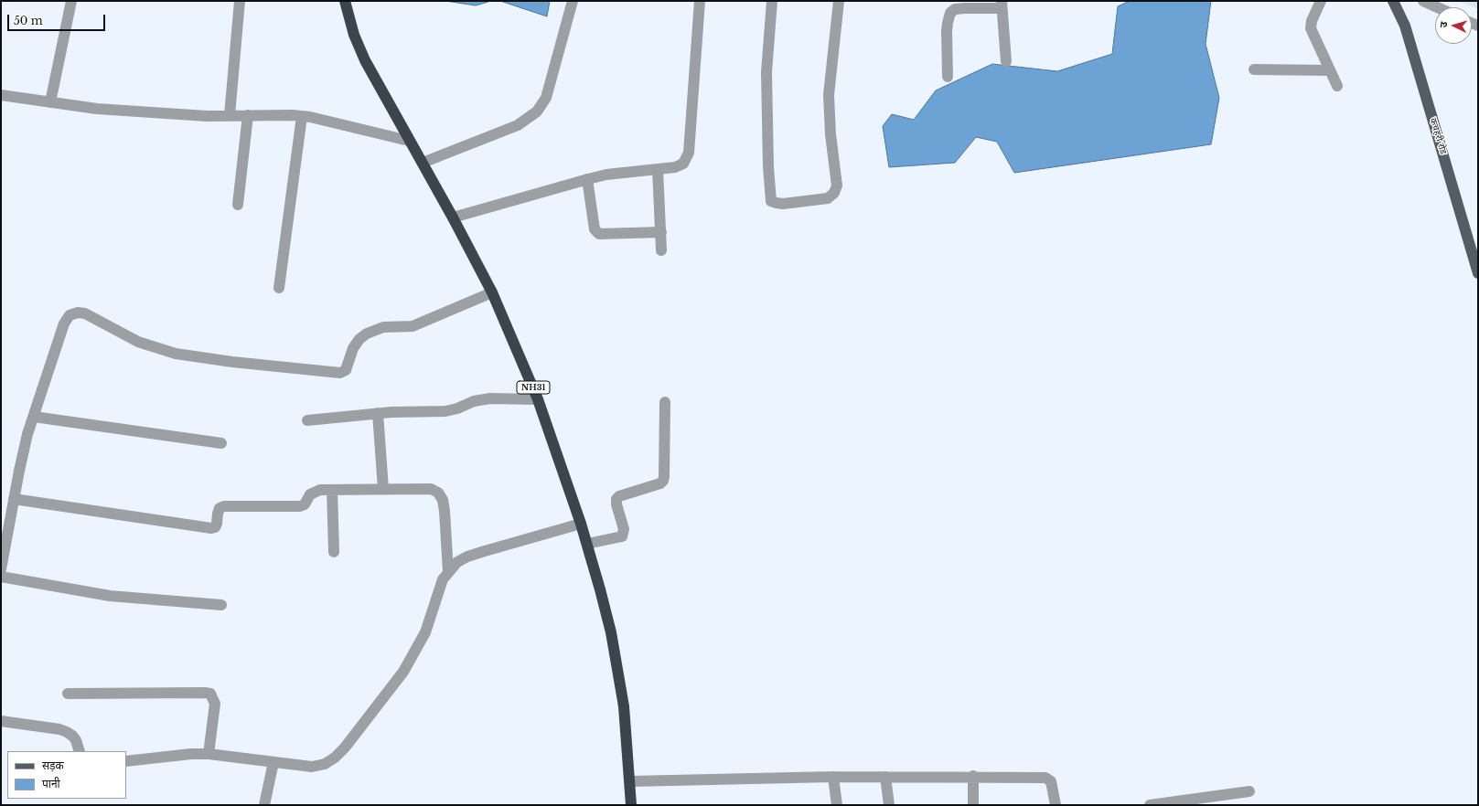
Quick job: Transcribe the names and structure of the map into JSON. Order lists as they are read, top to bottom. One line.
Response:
{"streets":{"highway":["NH31"],"main road":["कचहरी रोड"]},"legend":["सड़क","पानी"],"scale_bar":"50 m","north":"left"}
